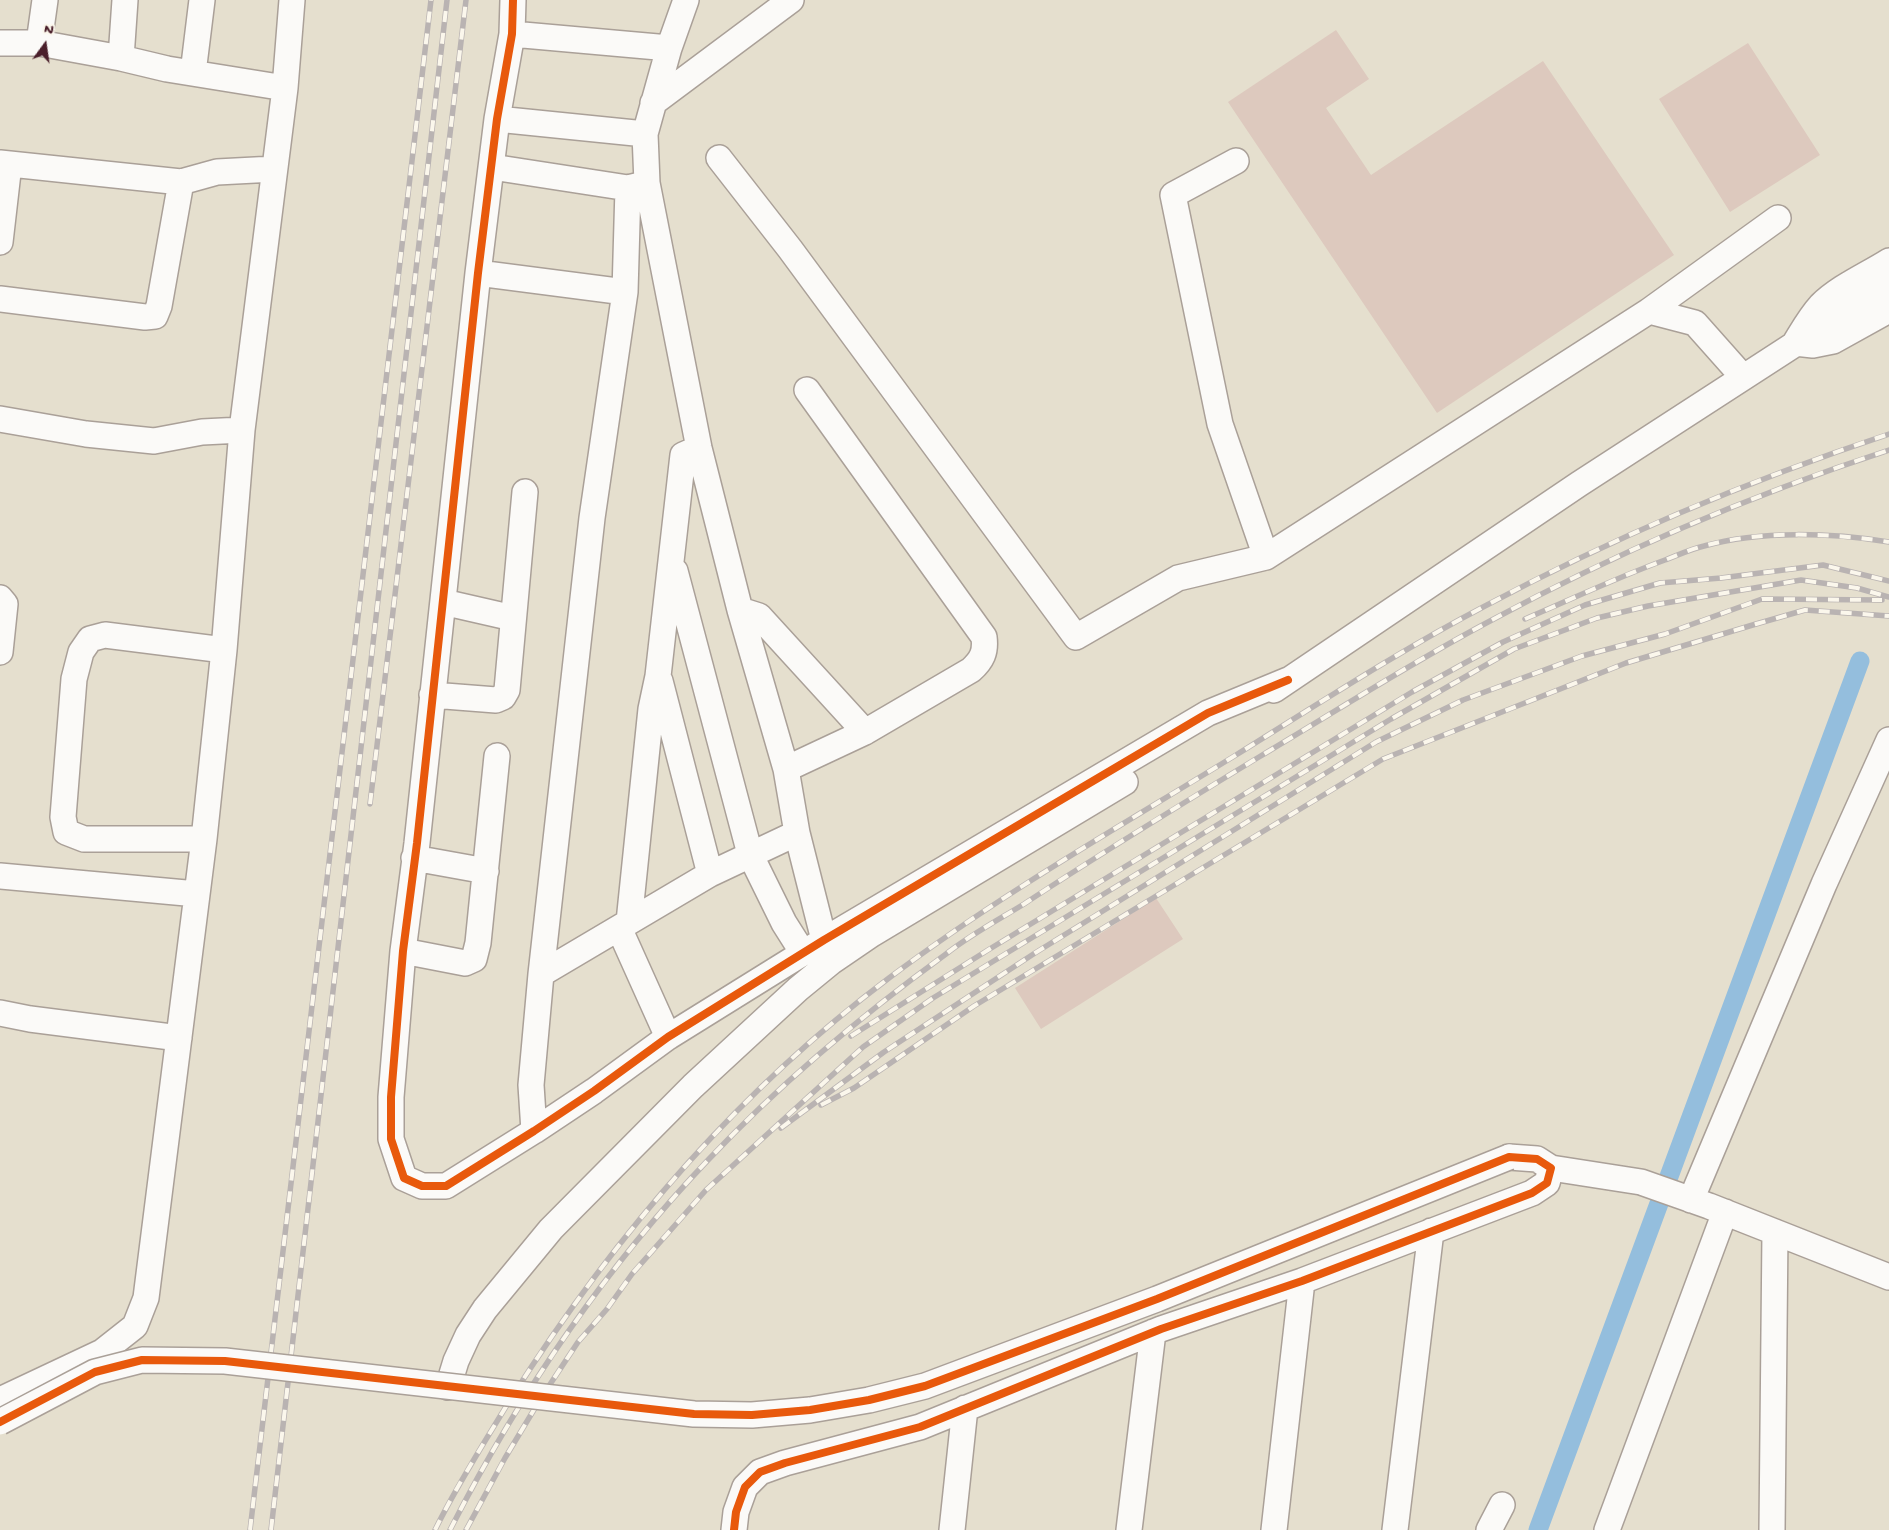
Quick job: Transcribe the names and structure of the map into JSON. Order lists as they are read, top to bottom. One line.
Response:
{"north":"top"}
